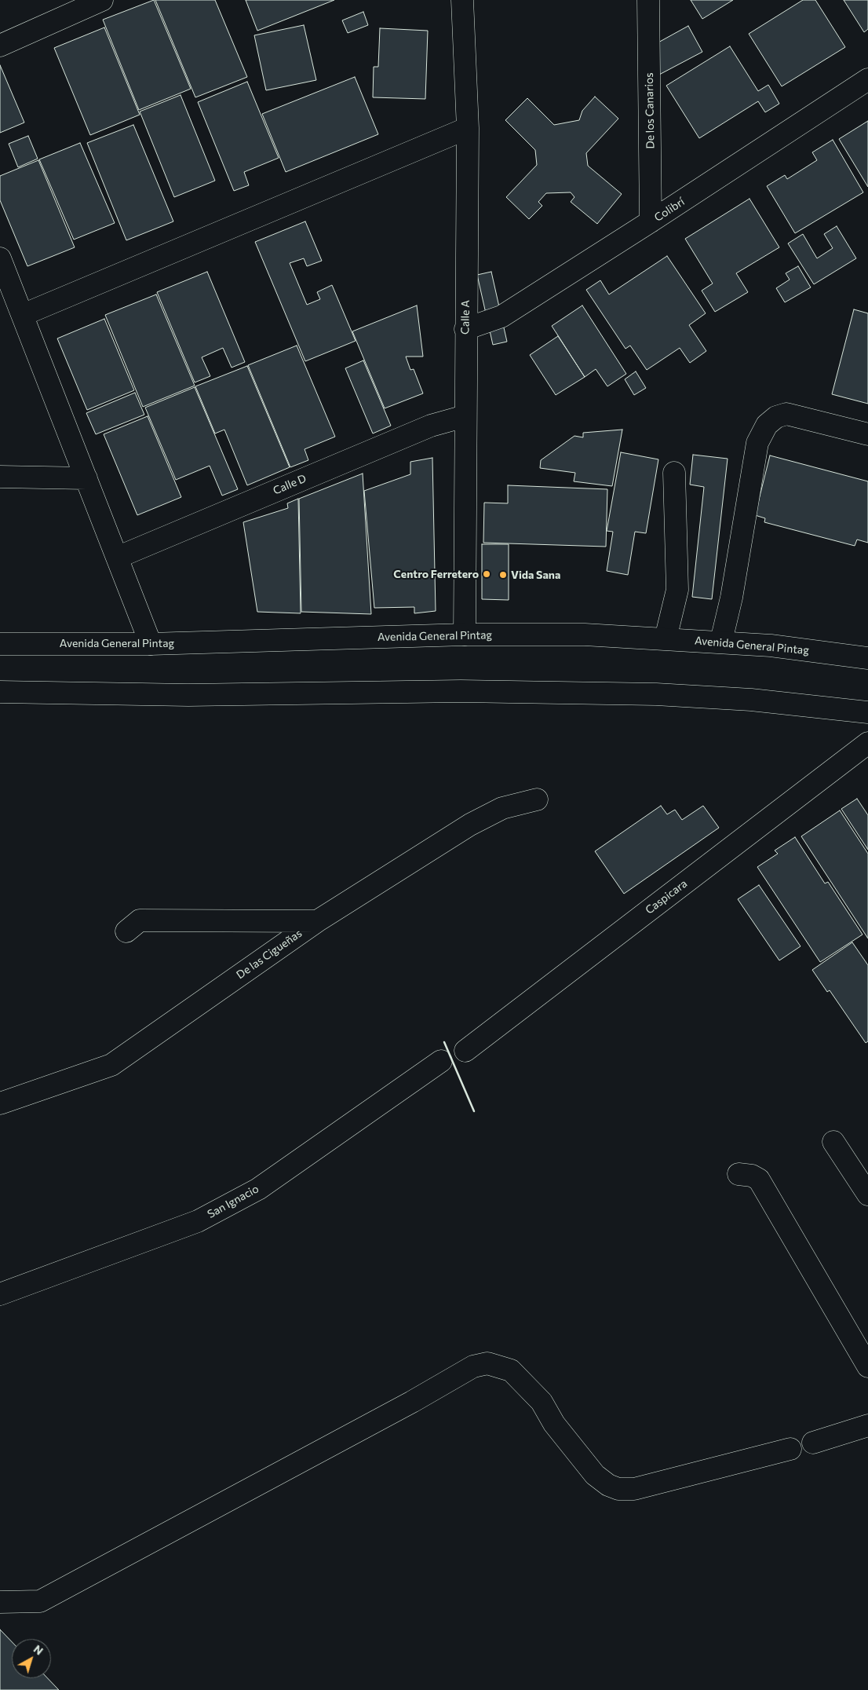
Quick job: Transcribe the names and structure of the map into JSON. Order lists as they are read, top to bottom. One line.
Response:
{"streets":{"main road":["De los Canarios","Colibrí","Calle A","Calle D","Avenida General Pintag","Caspicara","De las Cigueñas","San Ignacio"]},"crossings":[["De los Canarios","Colibrí"],["Colibrí","Calle A"],["Calle A","Calle D"],["Calle A","Avenida General Pintag"]],"places":["Centro Ferretero","Vida Sana"],"north":"top right"}
